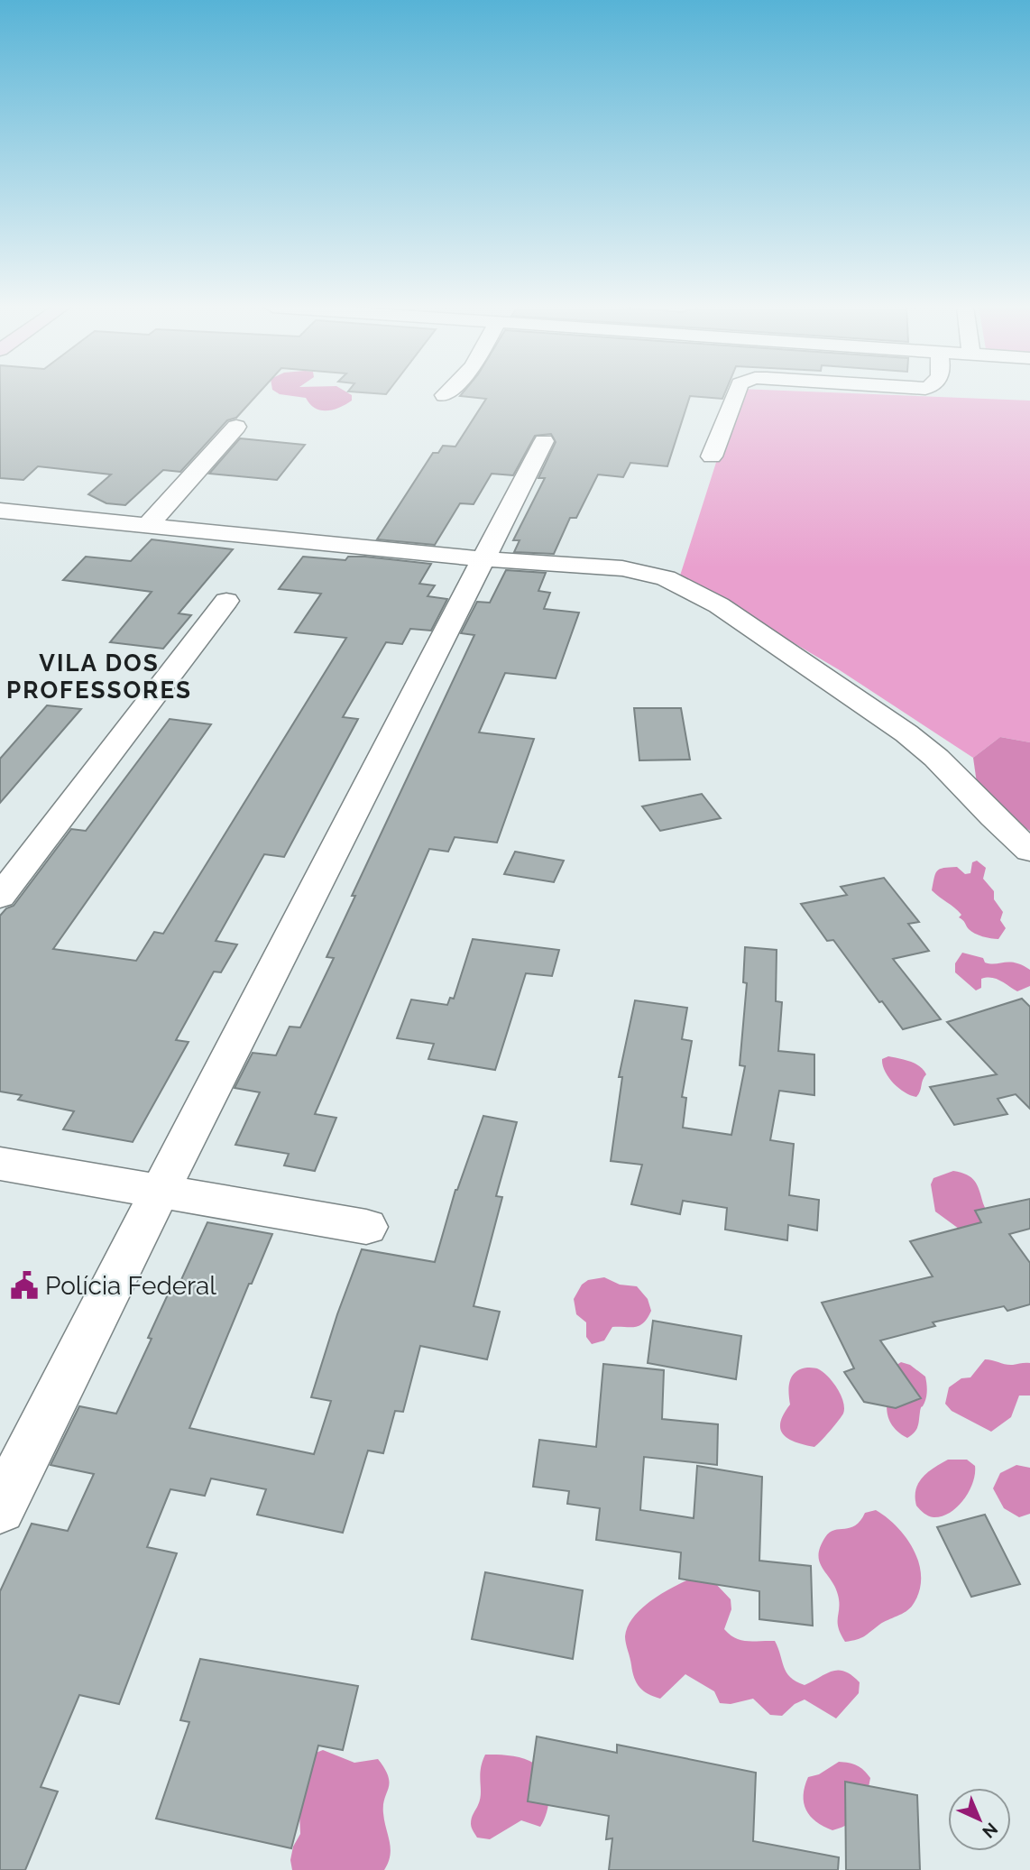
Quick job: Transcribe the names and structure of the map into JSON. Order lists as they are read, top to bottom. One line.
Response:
{"districts":["VILA DOS PROFESSORES"],"places":{"public building":["Polícia Federal"]},"north":"bottom right"}
